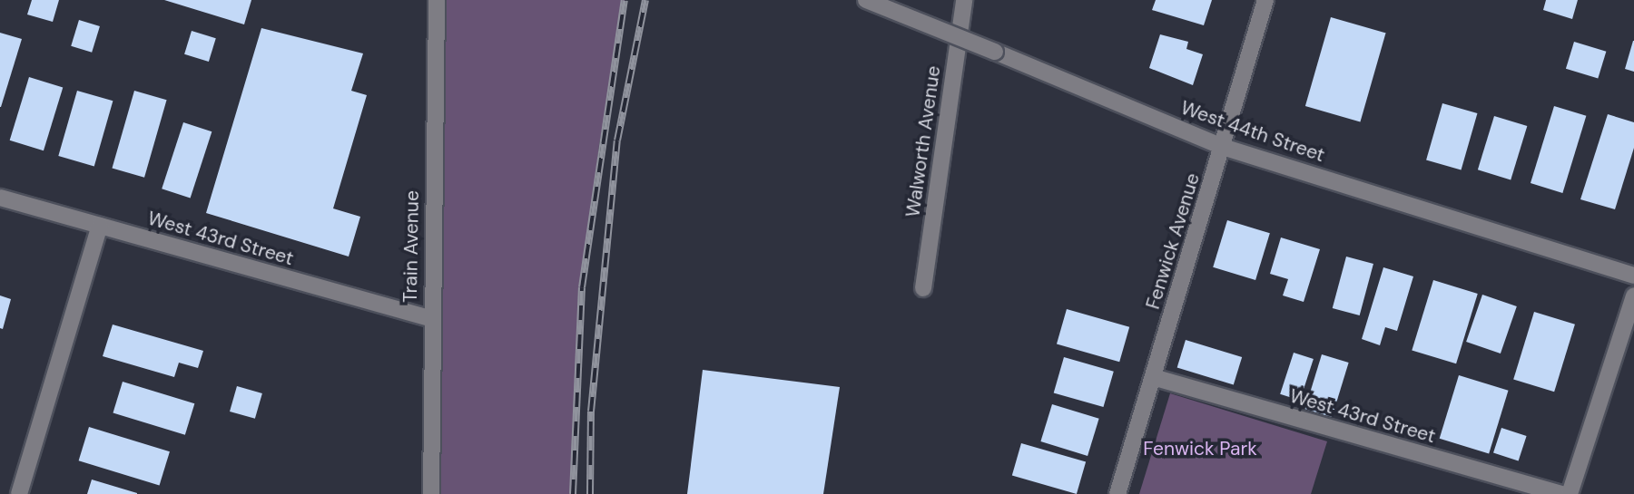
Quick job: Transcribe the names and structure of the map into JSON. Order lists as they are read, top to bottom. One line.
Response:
{"streets":{"street":["West 44th Street","Walworth Avenue","West 43rd Street","Fenwick Avenue","Train Avenue"]},"crossings":[["West 44th Street","Fenwick Avenue"],["West 43rd Street","Fenwick Avenue"],["West 43rd Street","Train Avenue"]],"parks":["Fenwick Park"]}
